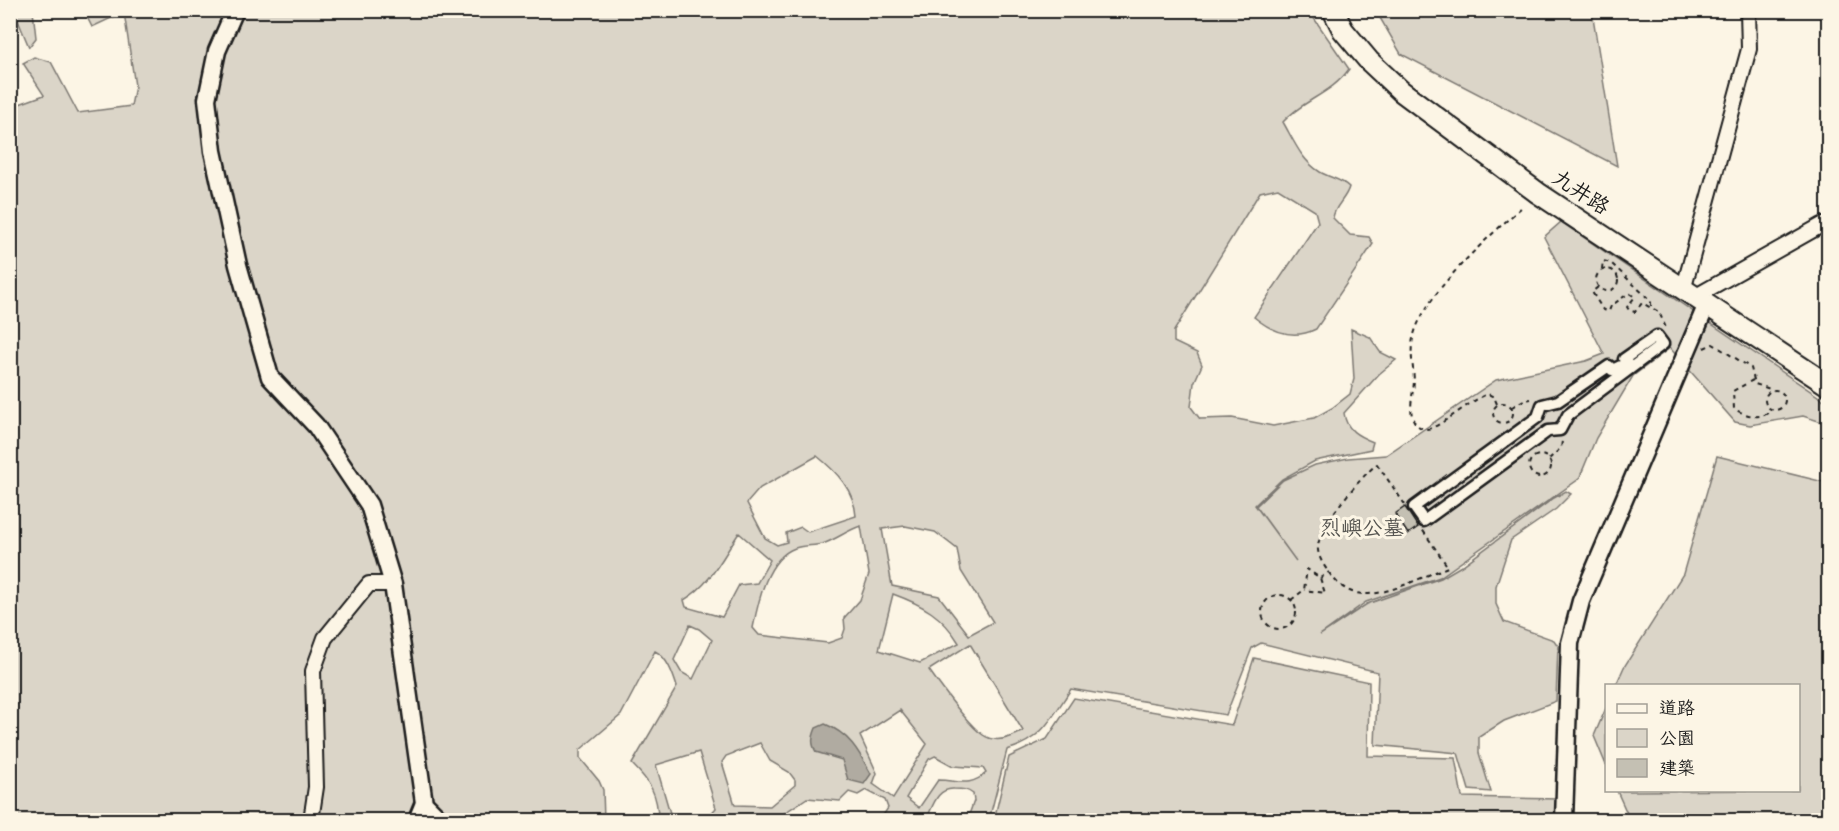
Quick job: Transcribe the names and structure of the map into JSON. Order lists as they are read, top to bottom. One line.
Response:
{"streets":{"main road":["九井路"]},"parks":["烈嶼公墓"],"legend":["道路","公園","建築"]}
